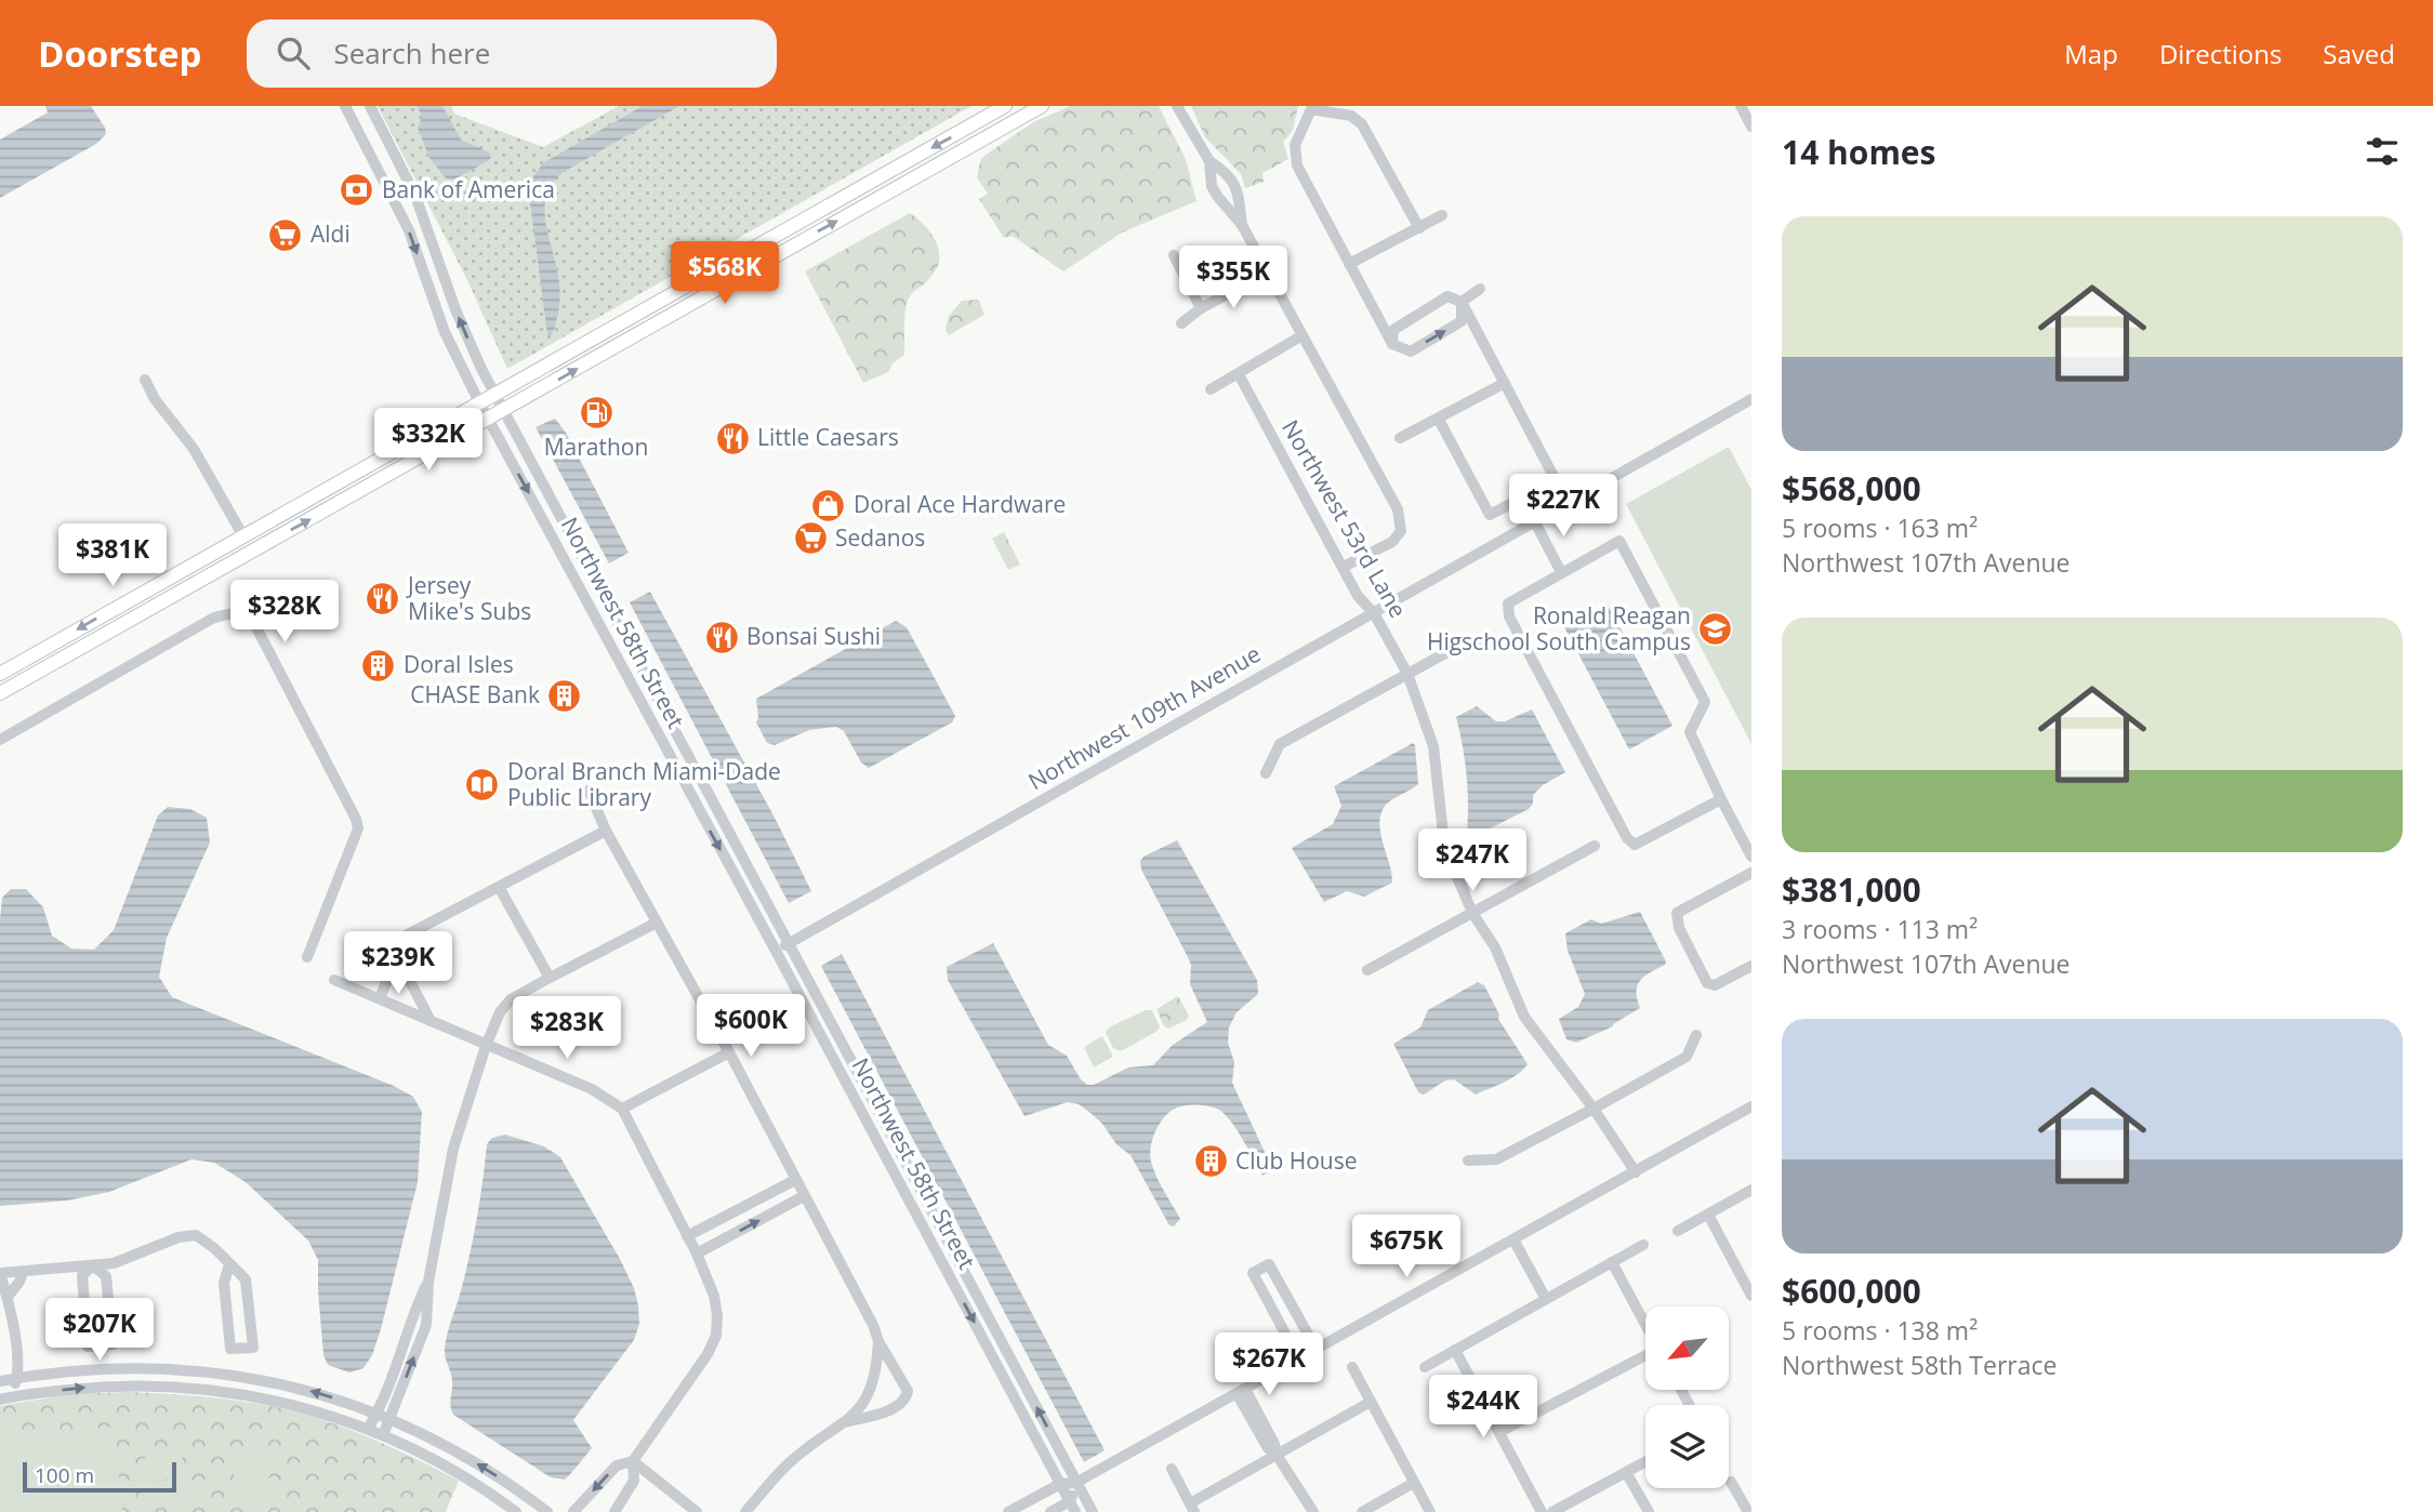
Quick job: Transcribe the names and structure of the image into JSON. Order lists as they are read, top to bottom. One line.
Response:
{"streets":{"street":["Northwest 53rd Lane","Northwest 58th Street","Northwest 109th Avenue"]},"crossings":[["Northwest 53rd Lane","Northwest 109th Avenue"],["Northwest 58th Street","Northwest 109th Avenue"]],"places":{"bank":["Bank of America"],"supermarket":["Aldi","Sedanos"],"fuel station":["Marathon"],"restaurant":["Little Caesars","Jersey Mike's Subs","Bonsai Sushi"],"shop":["Doral Ace Hardware"],"school or university":["Ronald Reagan Higschool South Campus"],"building":["Doral Isles","CHASE Bank","Club House"],"library":["Doral Branch Miami-Dade Public Library"]},"scale_bar":"100 m","north":"bottom left","page":{"header":"Doorstep","search":"Search here","nav":["Map","Directions","Saved"],"heading":"14 homes","list":[{"name":"$568,000","note":"5 rooms · 163 m² · Northwest 107th Avenue"},{"name":"$381,000","note":"3 rooms · 113 m² · Northwest 107th Avenue"},{"name":"$600,000","note":"5 rooms · 138 m² · Northwest 58th Terrace"}],"price":["$568K","$355K","$332K","$227K","$381K","$328K","$247K","$239K","$600K","$283K","$675K","$207K","$267K","$244K"],"scale":"100 m"}}
